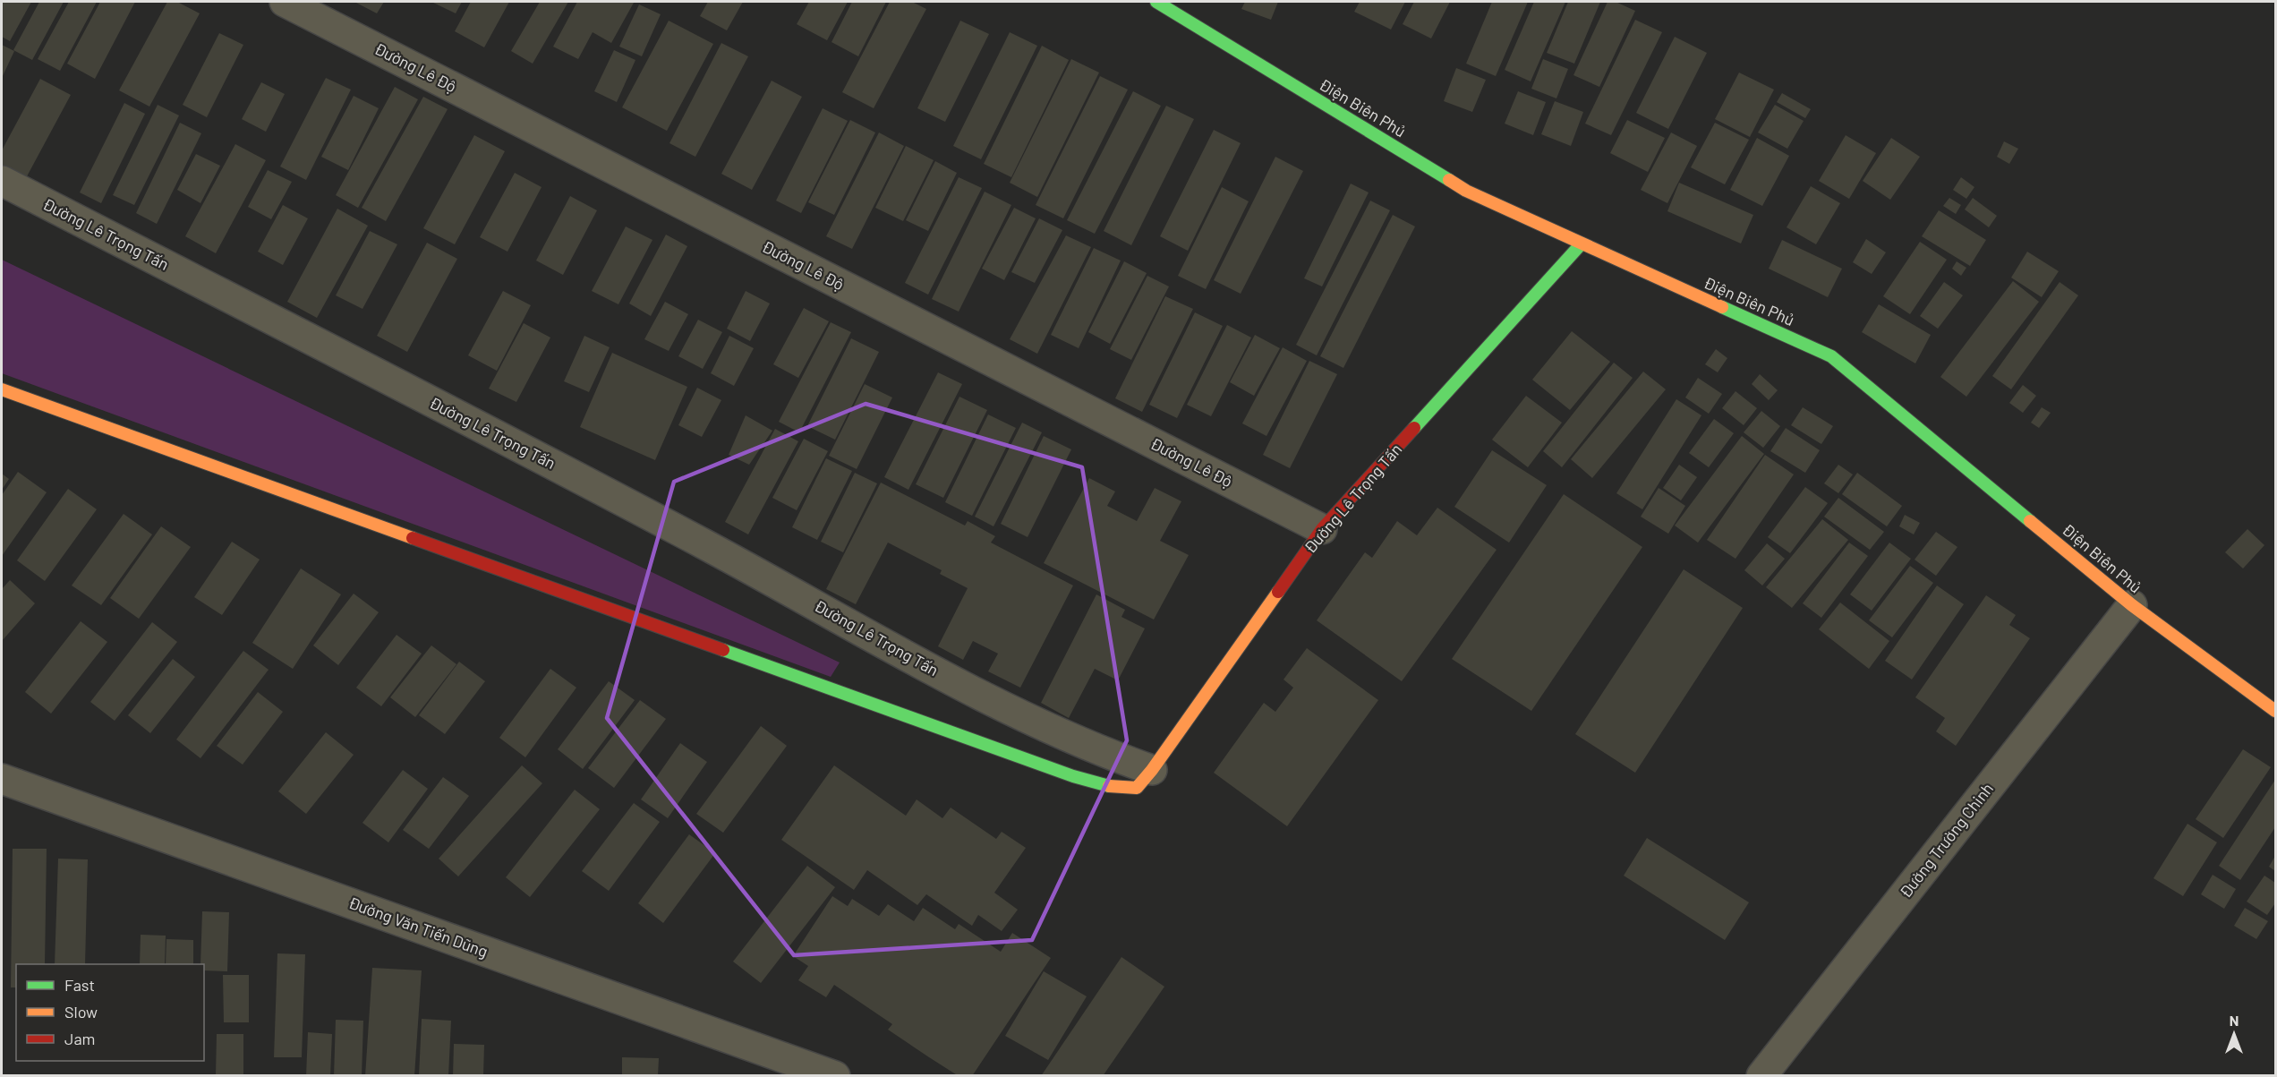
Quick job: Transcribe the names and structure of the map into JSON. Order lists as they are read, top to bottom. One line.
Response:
{"streets":{"street":["Đường Lê Độ","Điện Biên Phủ","Đường Lê Trọng Tấn","Đường Trường Chinh","Đường Văn Tiến Dũng"]},"crossings":[["Đường Lê Độ","Đường Lê Trọng Tấn"],["Điện Biên Phủ","Đường Lê Trọng Tấn"],["Điện Biên Phủ","Đường Trường Chinh"]],"legend":["Fast","Slow","Jam"],"north":"top"}
